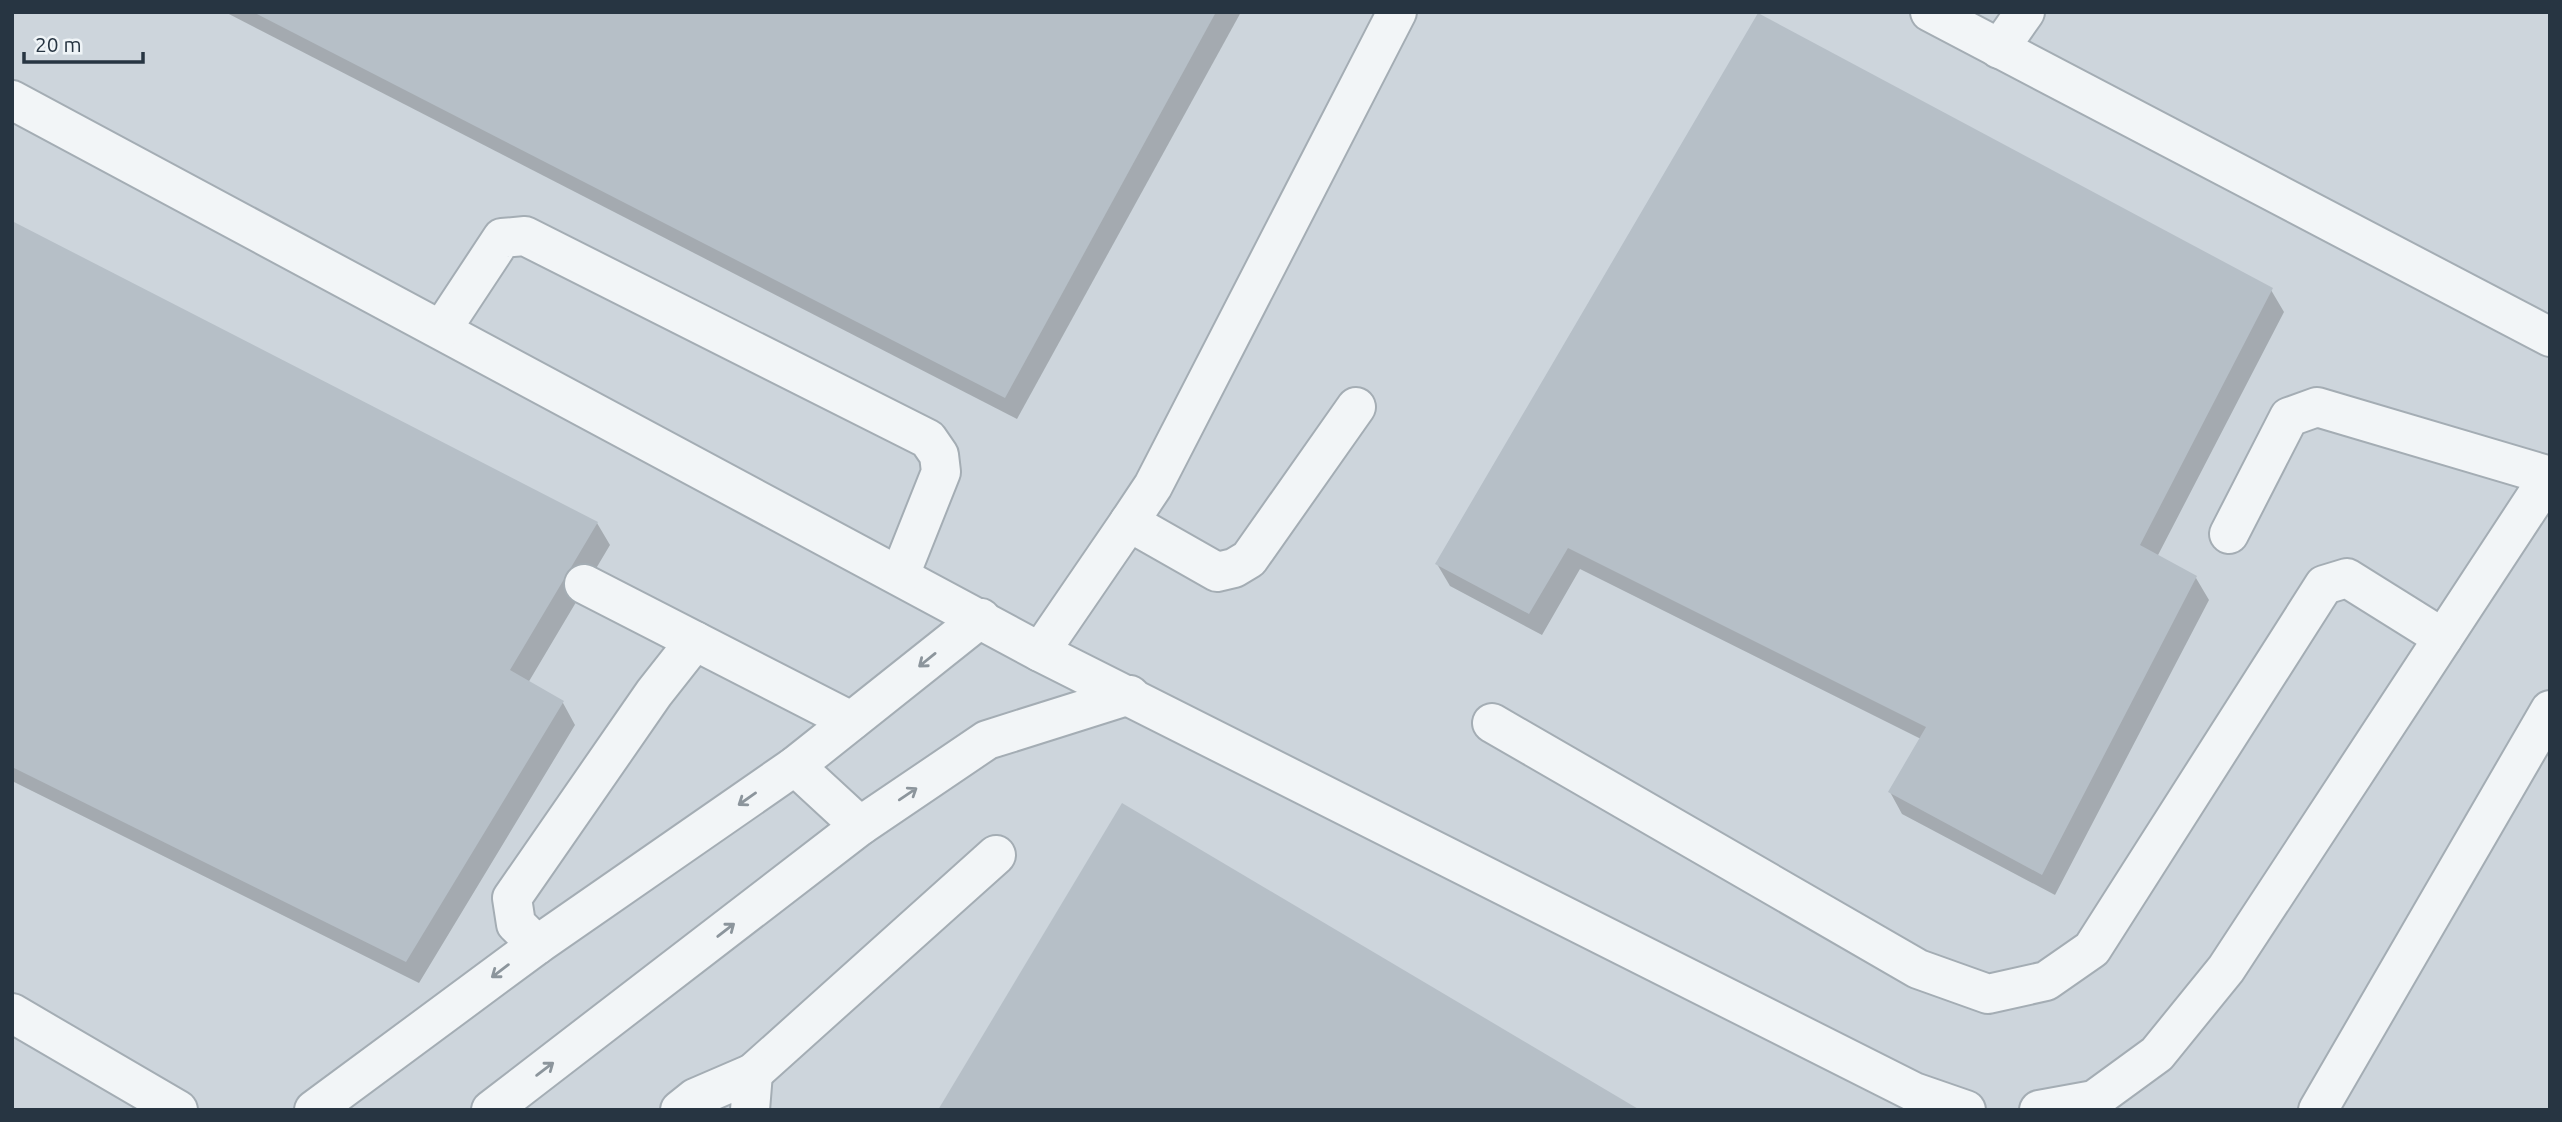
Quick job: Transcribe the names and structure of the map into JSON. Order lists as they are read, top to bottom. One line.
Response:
{"scale_bar":"20 m"}
